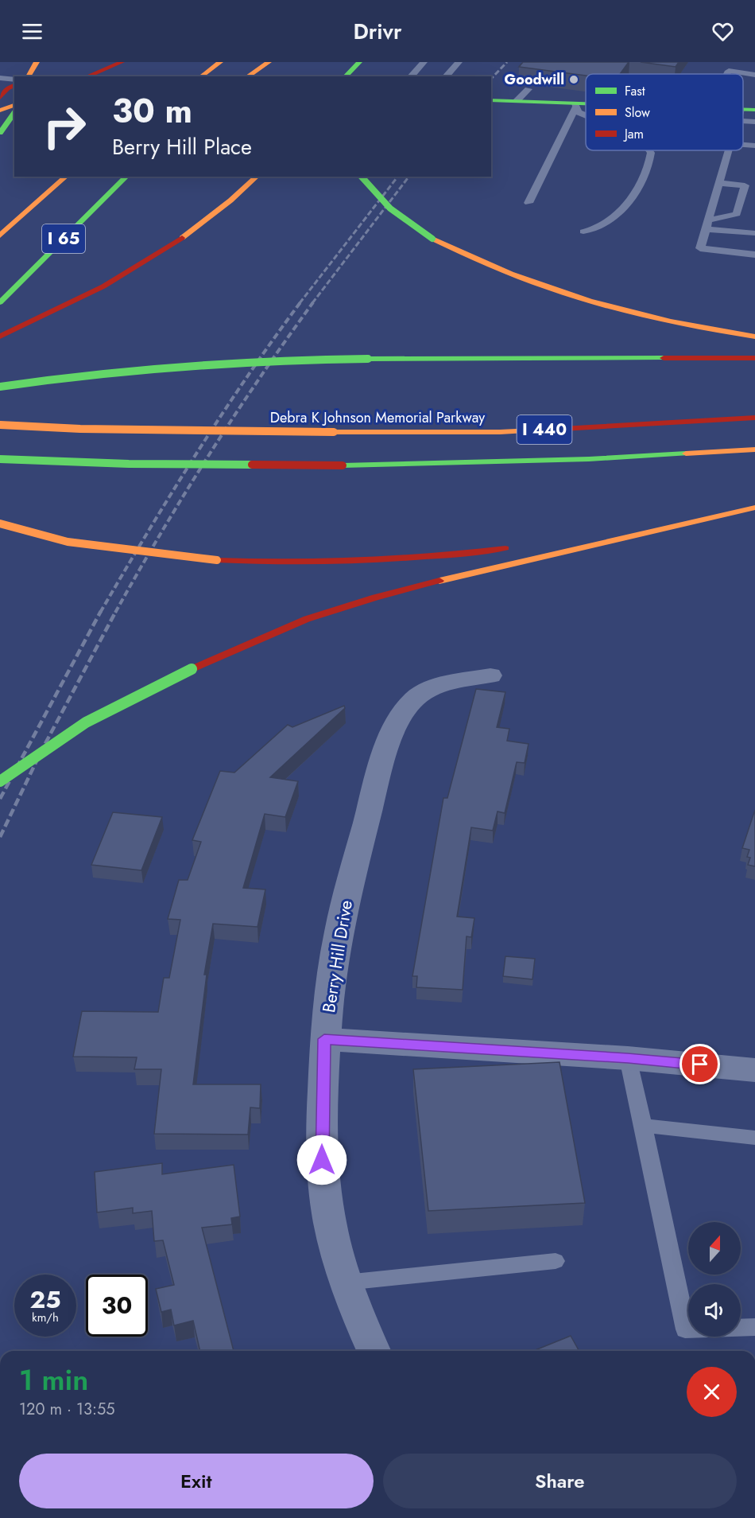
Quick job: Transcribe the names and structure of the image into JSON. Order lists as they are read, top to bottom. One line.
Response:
{"streets":{"main road":["I 65","Debra K Johnson Memorial Parkway","I 440"],"street":["Berry Hill Drive"]},"places":["Goodwill"],"legend":["Fast","Slow","Jam"],"north":"top","page":{"header":"Drivr","turn":["30 m","Berry Hill Place"],"speed":"25 km/h","limit":"30","heading":["1 min","120 m · 13:55"],"buttons":["Exit","Share"]}}
